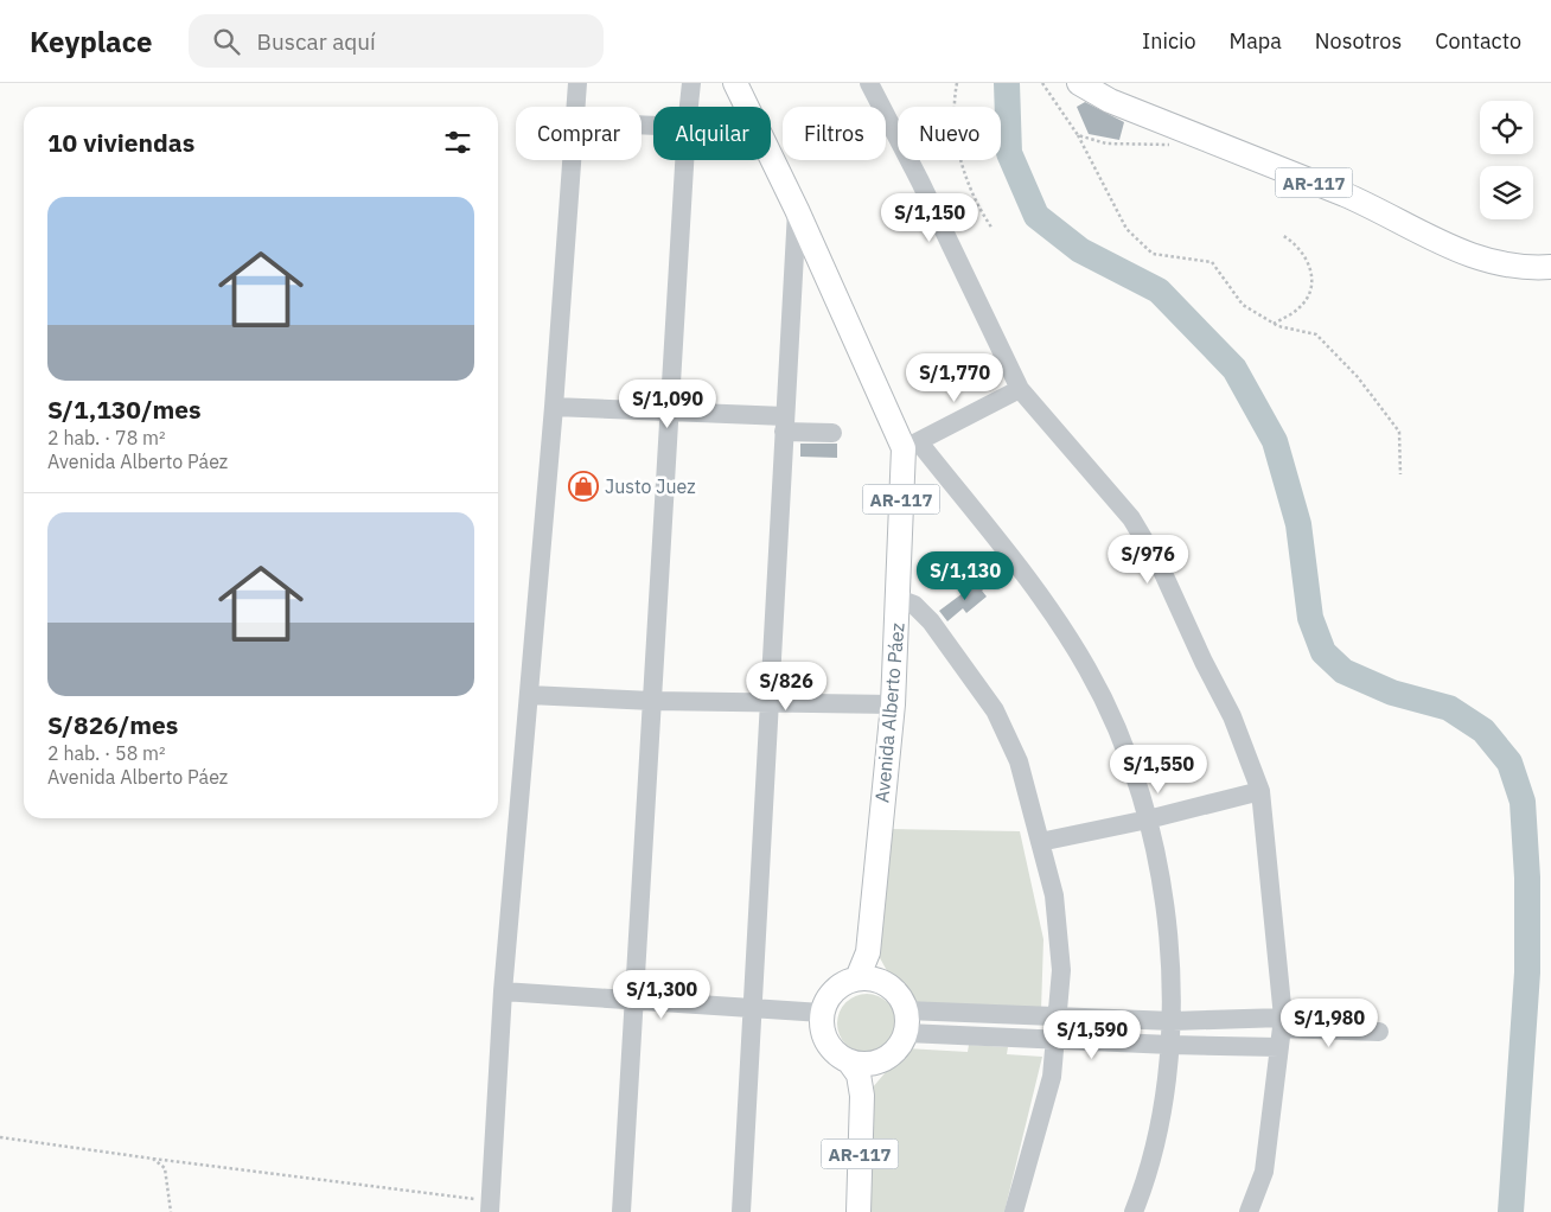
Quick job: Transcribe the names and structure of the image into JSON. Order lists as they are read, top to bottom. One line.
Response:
{"streets":{"main road":["AR-117","Avenida Alberto Páez"]},"crossings":[["AR-117","Avenida Alberto Páez"]],"places":{"shop":["Justo Juez"]},"page":{"header":"Keyplace","search":"Buscar aquí","nav":["Inicio","Mapa","Nosotros","Contacto"],"chip":["Comprar","Alquilar","Filtros","Nuevo"],"heading":"10 viviendas","list":[{"name":"S/1,130/mes","note":"2 hab. · 78 m² · Avenida Alberto Páez"},{"name":"S/826/mes","note":"2 hab. · 58 m² · Avenida Alberto Páez"}],"price":["S/1,150","S/1,770","S/1,090","S/976","S/1,130","S/826","S/1,550","S/1,300","S/1,980","S/1,590"]}}
